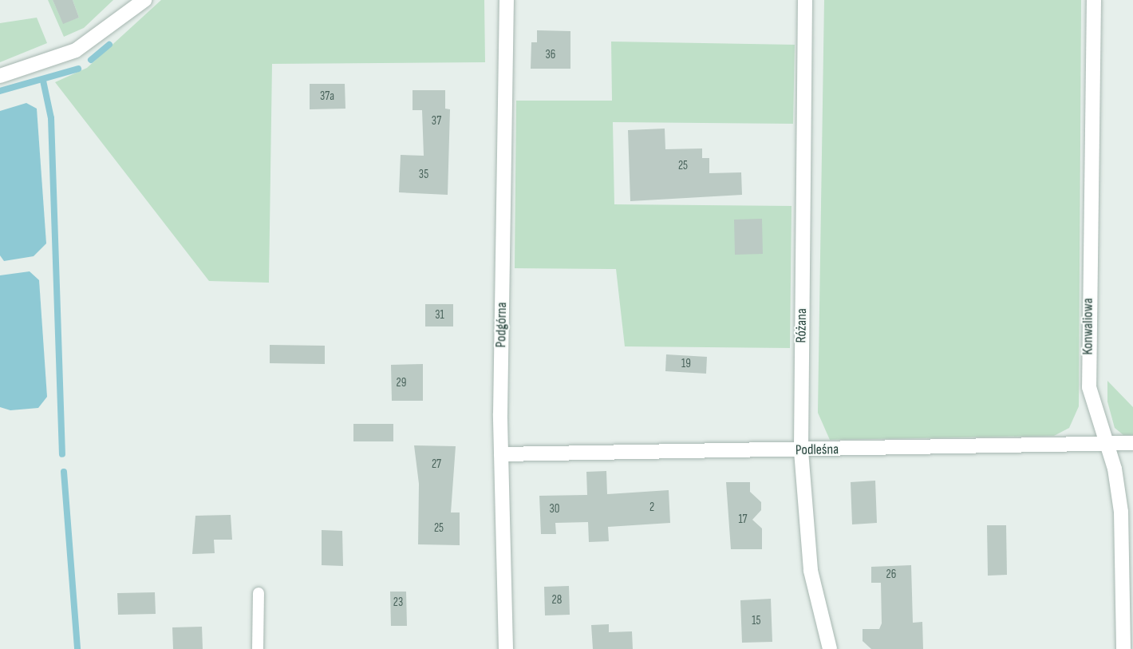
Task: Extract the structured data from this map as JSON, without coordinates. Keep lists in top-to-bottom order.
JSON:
{
  "streets": {
    "street": [
      "Podgórna",
      "Różana",
      "Konwaliowa",
      "Podleśna"
    ]
  },
  "crossings": [
    ["Podgórna", "Podleśna"],
    ["Różana", "Podleśna"],
    ["Konwaliowa", "Podleśna"]
  ],
  "house_numbers": [
    "36",
    "37a",
    "37",
    "25",
    "35",
    "31",
    "19",
    "29",
    "27",
    "2",
    "30",
    "17",
    "25",
    "26",
    "28",
    "23",
    "15"
  ]
}
